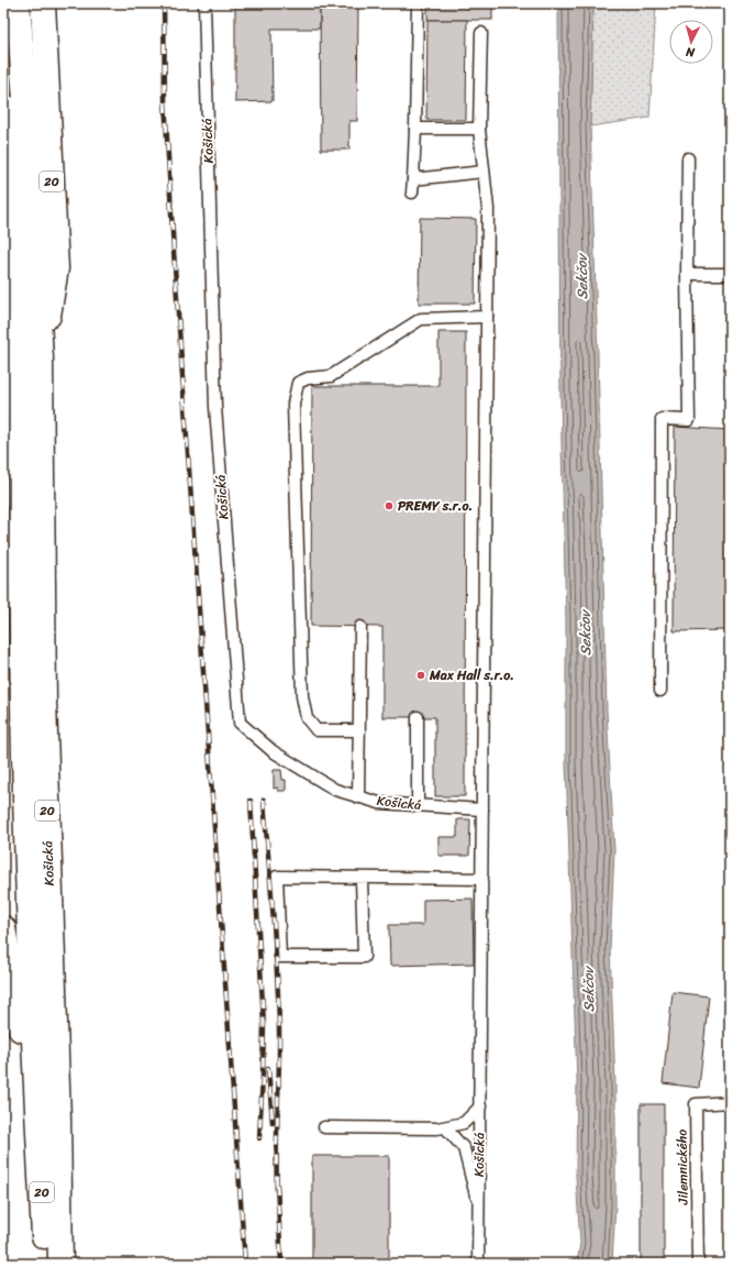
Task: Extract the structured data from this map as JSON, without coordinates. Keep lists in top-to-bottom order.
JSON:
{
  "streets": {
    "main road": ["Košická", "20"],
    "lane": ["Jilemnického"]
  },
  "crossings": [
    ["Košická", "20"]
  ],
  "water": ["Sekčov"],
  "places": ["PREMY s.r.o.", "Max Hall s.r.o."],
  "north": "bottom"
}
